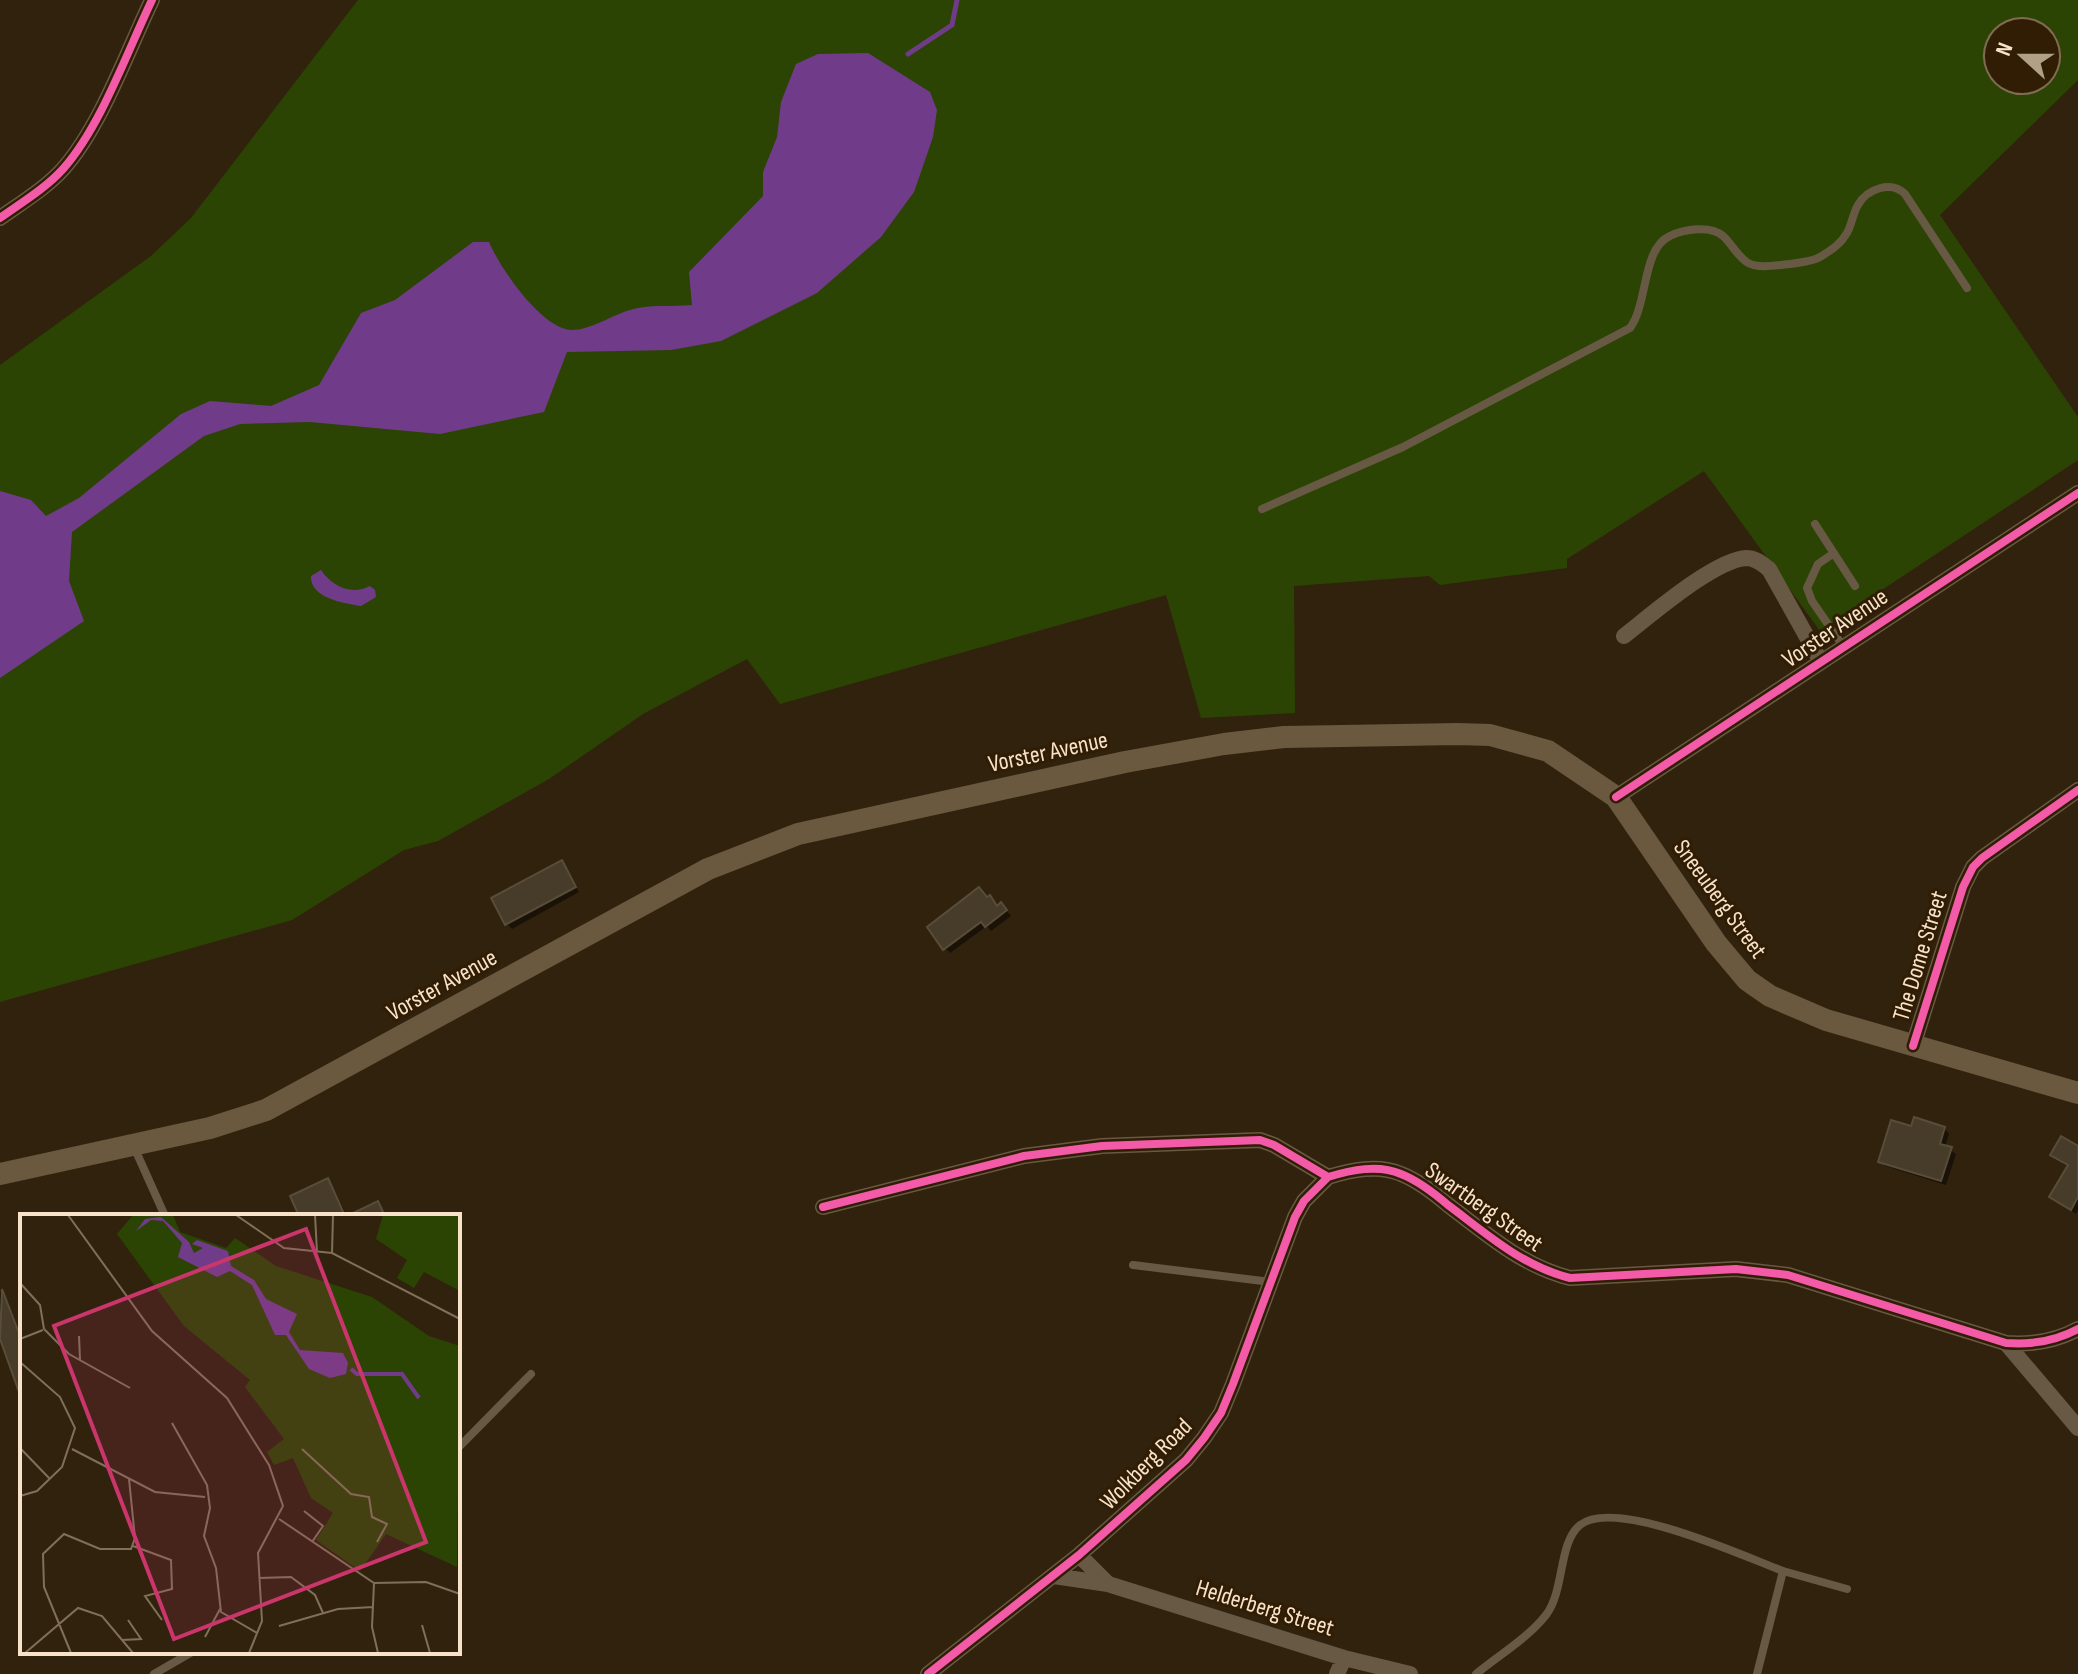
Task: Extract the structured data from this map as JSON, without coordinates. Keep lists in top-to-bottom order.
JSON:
{
  "streets": {
    "main road": ["Vorster Avenue", "Sneeuberg Street"],
    "street": [
      "The Dome Street",
      "Swartberg Street",
      "Wolkberg Road",
      "Helderberg Street"
    ]
  },
  "crossings": [
    ["Vorster Avenue", "Sneeuberg Street"],
    ["Sneeuberg Street", "The Dome Street"],
    ["Swartberg Street", "Wolkberg Road"],
    ["Wolkberg Road", "Helderberg Street"]
  ],
  "north": "left"
}
